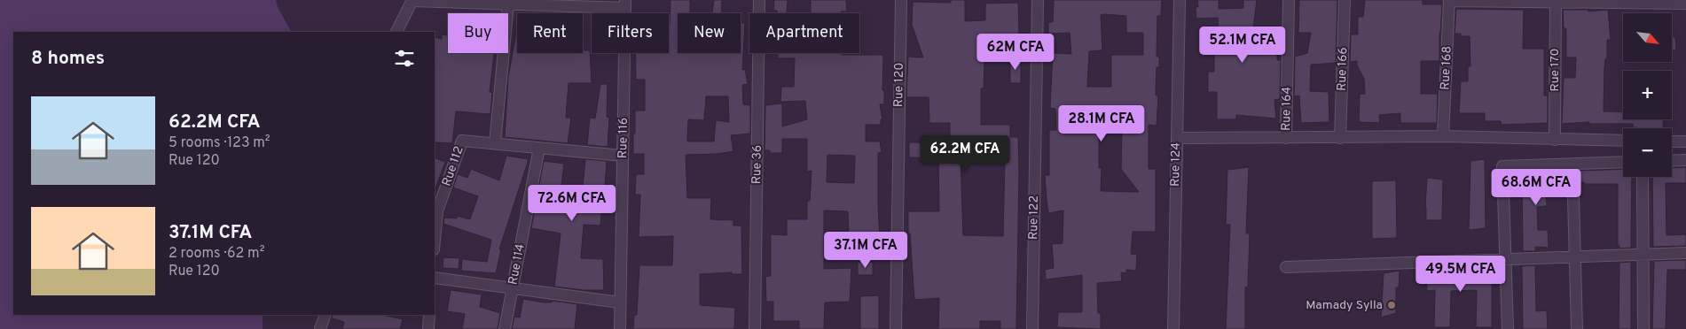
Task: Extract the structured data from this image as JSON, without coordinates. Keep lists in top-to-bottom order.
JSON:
{
  "streets": {
    "street": [
      "Rue 168",
      "Rue 166",
      "Rue 170",
      "Rue 120",
      "Rue 164",
      "Rue 116",
      "Rue 36",
      "Rue 124",
      "Rue 112",
      "Rue 122",
      "Rue 114"
    ]
  },
  "crossings": [
    ["Rue 116", "Rue 112"],
    ["Rue 112", "Rue 114"]
  ],
  "places": ["Mamady Sylla"],
  "north": "bottom right",
  "page": {
    "map_buttons": ["+", "−"],
    "chip": [
      "Buy",
      "Rent",
      "Filters",
      "New",
      "Apartment"
    ],
    "price": [
      "52.1M CFA",
      "62M CFA",
      "28.1M CFA",
      "62.2M CFA",
      "68.6M CFA",
      "72.6M CFA",
      "37.1M CFA",
      "49.5M CFA"
    ],
    "heading": "8 homes",
    "list": [
      {
        "name": "62.2M CFA",
        "note": "5 rooms · 123 m² · Rue 120"
      },
      {
        "name": "37.1M CFA",
        "note": "2 rooms · 62 m² · Rue 120"
      }
    ]
  }
}
